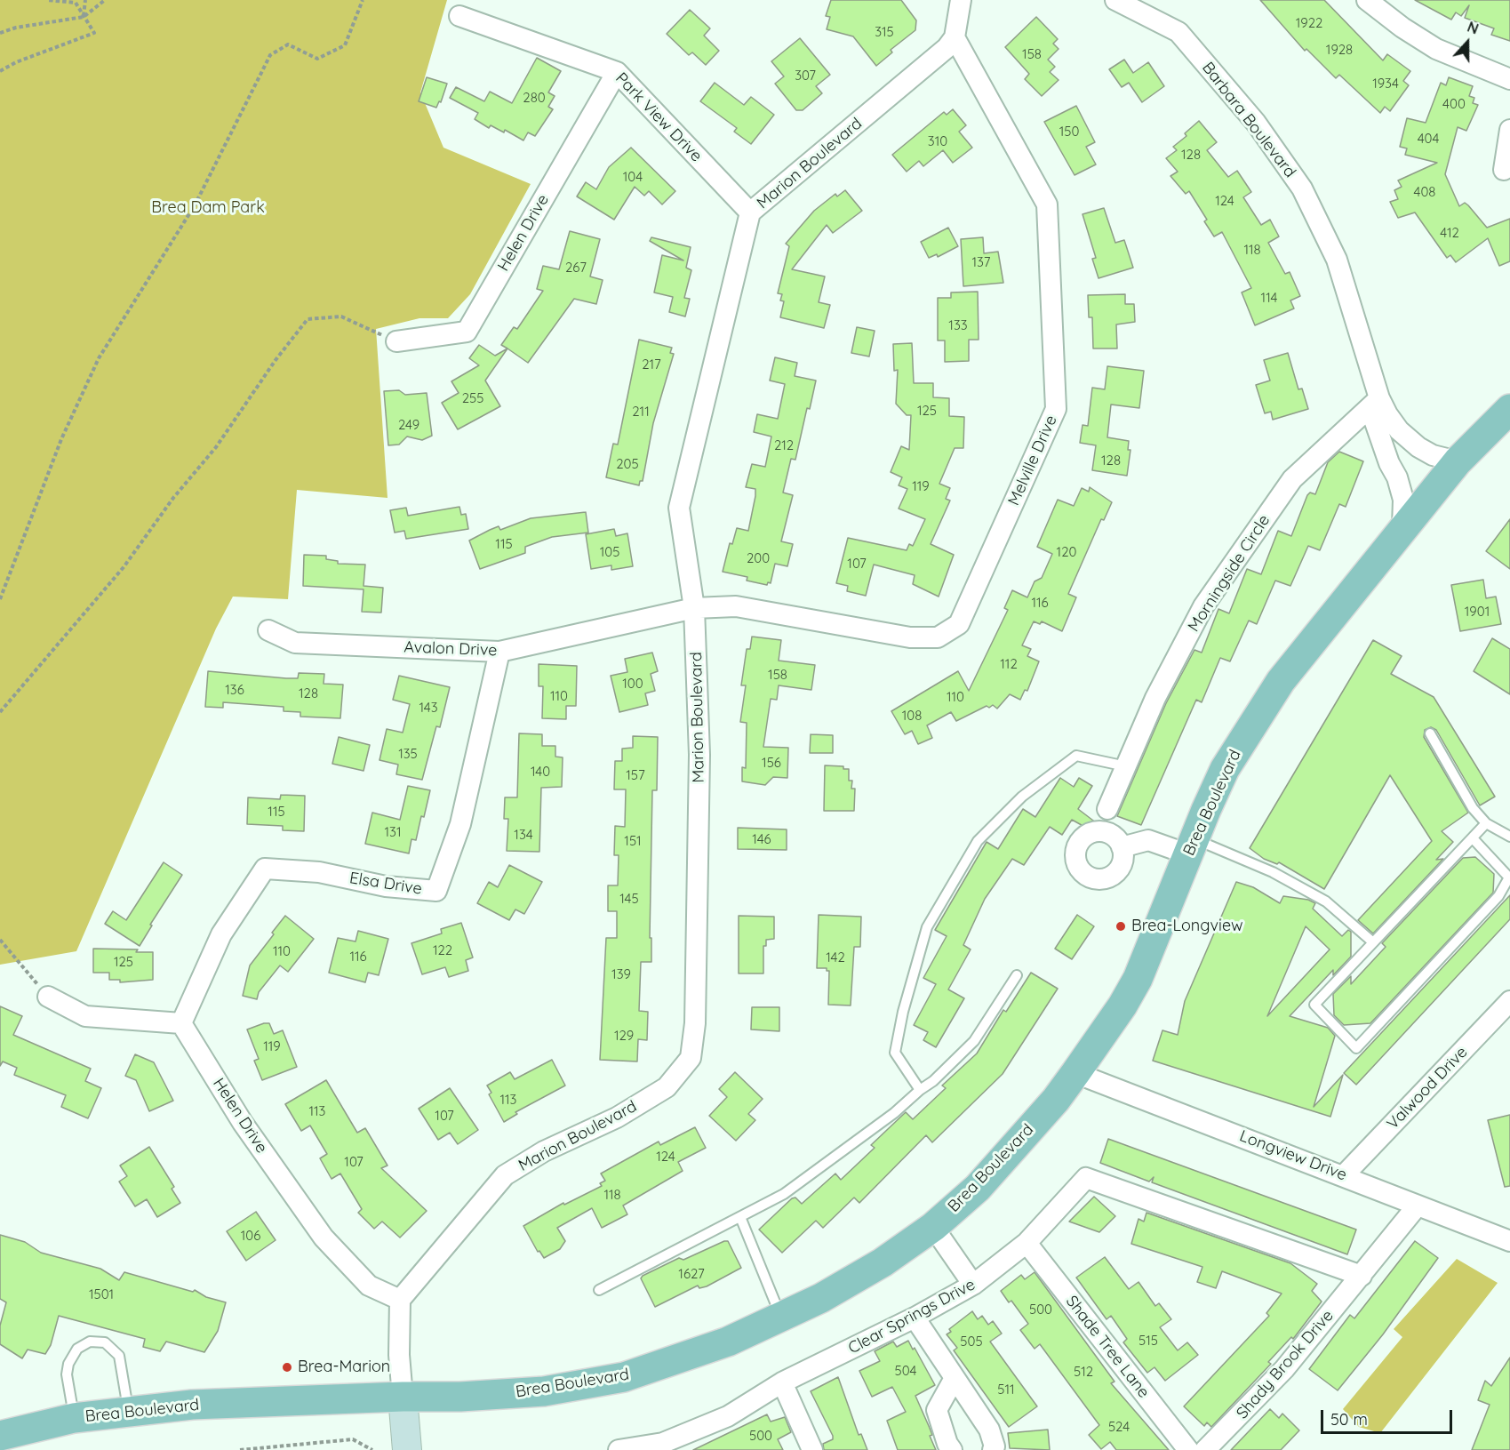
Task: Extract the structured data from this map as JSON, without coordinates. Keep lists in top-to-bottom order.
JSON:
{
  "streets": {
    "main road": ["Brea Boulevard"],
    "street": [
      "Park View Drive",
      "Barbara Boulevard",
      "Marion Boulevard",
      "Helen Drive",
      "Melville Drive",
      "Morningside Circle",
      "Avalon Drive",
      "Elsa Drive",
      "Valwood Drive",
      "Longview Drive",
      "Clear Springs Drive",
      "Shade Tree Lane",
      "Shady Brook Drive"
    ]
  },
  "crossings": [
    ["Park View Drive", "Marion Boulevard"],
    ["Park View Drive", "Helen Drive"],
    ["Barbara Boulevard", "Morningside Circle"],
    ["Barbara Boulevard", "Brea Boulevard"],
    ["Marion Boulevard", "Helen Drive"],
    ["Marion Boulevard", "Melville Drive"],
    ["Marion Boulevard", "Avalon Drive"],
    ["Helen Drive", "Elsa Drive"],
    ["Melville Drive", "Avalon Drive"],
    ["Avalon Drive", "Elsa Drive"],
    ["Brea Boulevard", "Longview Drive"],
    ["Valwood Drive", "Longview Drive"],
    ["Longview Drive", "Shady Brook Drive"],
    ["Clear Springs Drive", "Shade Tree Lane"],
    ["Clear Springs Drive", "Shady Brook Drive"]
  ],
  "parks": ["Brea Dam Park"],
  "places": ["Brea-Longview", "Brea-Marion"],
  "house_numbers": [
    "1922",
    "315",
    "1928",
    "158",
    "307",
    "1934",
    "280",
    "400",
    "150",
    "404",
    "310",
    "128",
    "104",
    "408",
    "124",
    "412",
    "118",
    "137",
    "267",
    "114",
    "133",
    "217",
    "255",
    "125",
    "211",
    "249",
    "212",
    "128",
    "205",
    "119",
    "115",
    "105",
    "120",
    "200",
    "107",
    "116",
    "1901",
    "112",
    "158",
    "100",
    "136",
    "128",
    "110",
    "110",
    "143",
    "108",
    "135",
    "156",
    "140",
    "157",
    "115",
    "131",
    "134",
    "146",
    "151",
    "145",
    "122",
    "110",
    "116",
    "142",
    "125",
    "139",
    "129",
    "119",
    "113",
    "113",
    "107",
    "124",
    "107",
    "118",
    "106",
    "1627",
    "1501",
    "500",
    "515",
    "505",
    "504",
    "512",
    "511",
    "524",
    "500"
  ],
  "scale_bar": "50 m",
  "north": "top"
}
